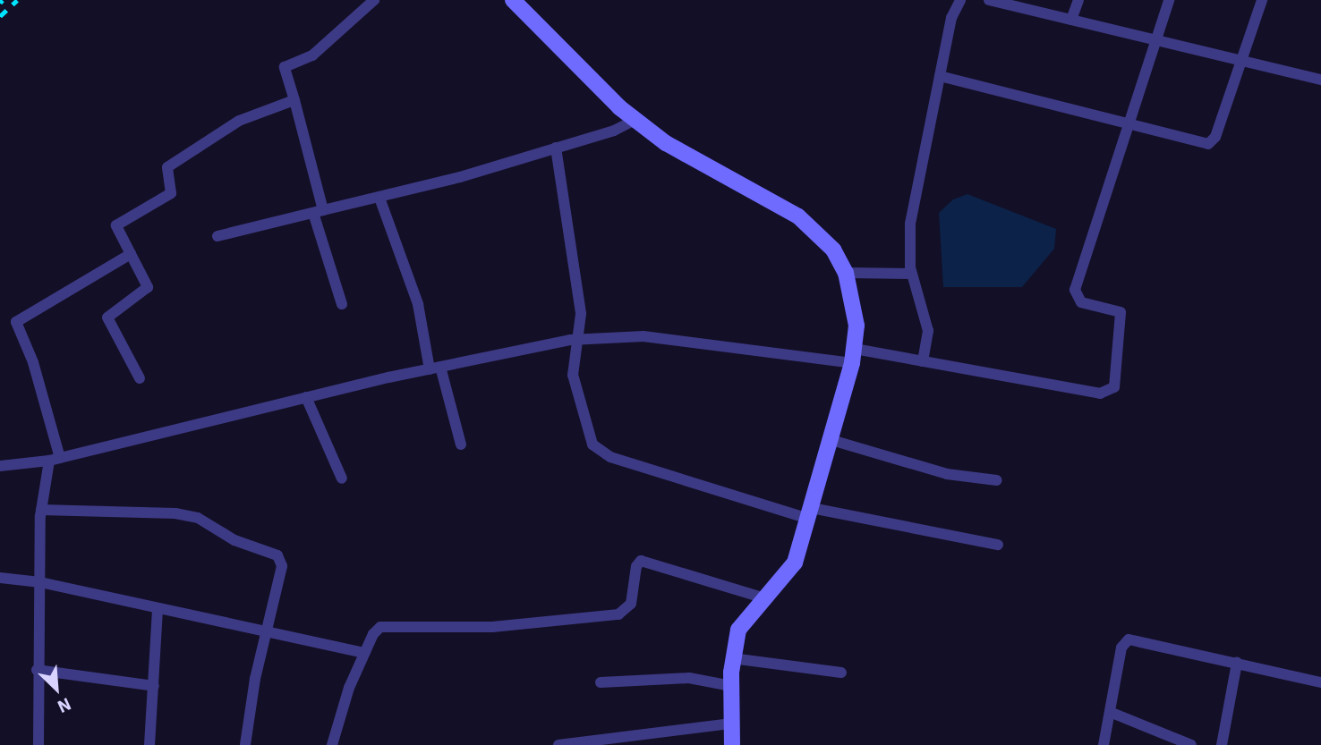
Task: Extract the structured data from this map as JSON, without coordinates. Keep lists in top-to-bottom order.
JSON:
{
  "north": "bottom right"
}
